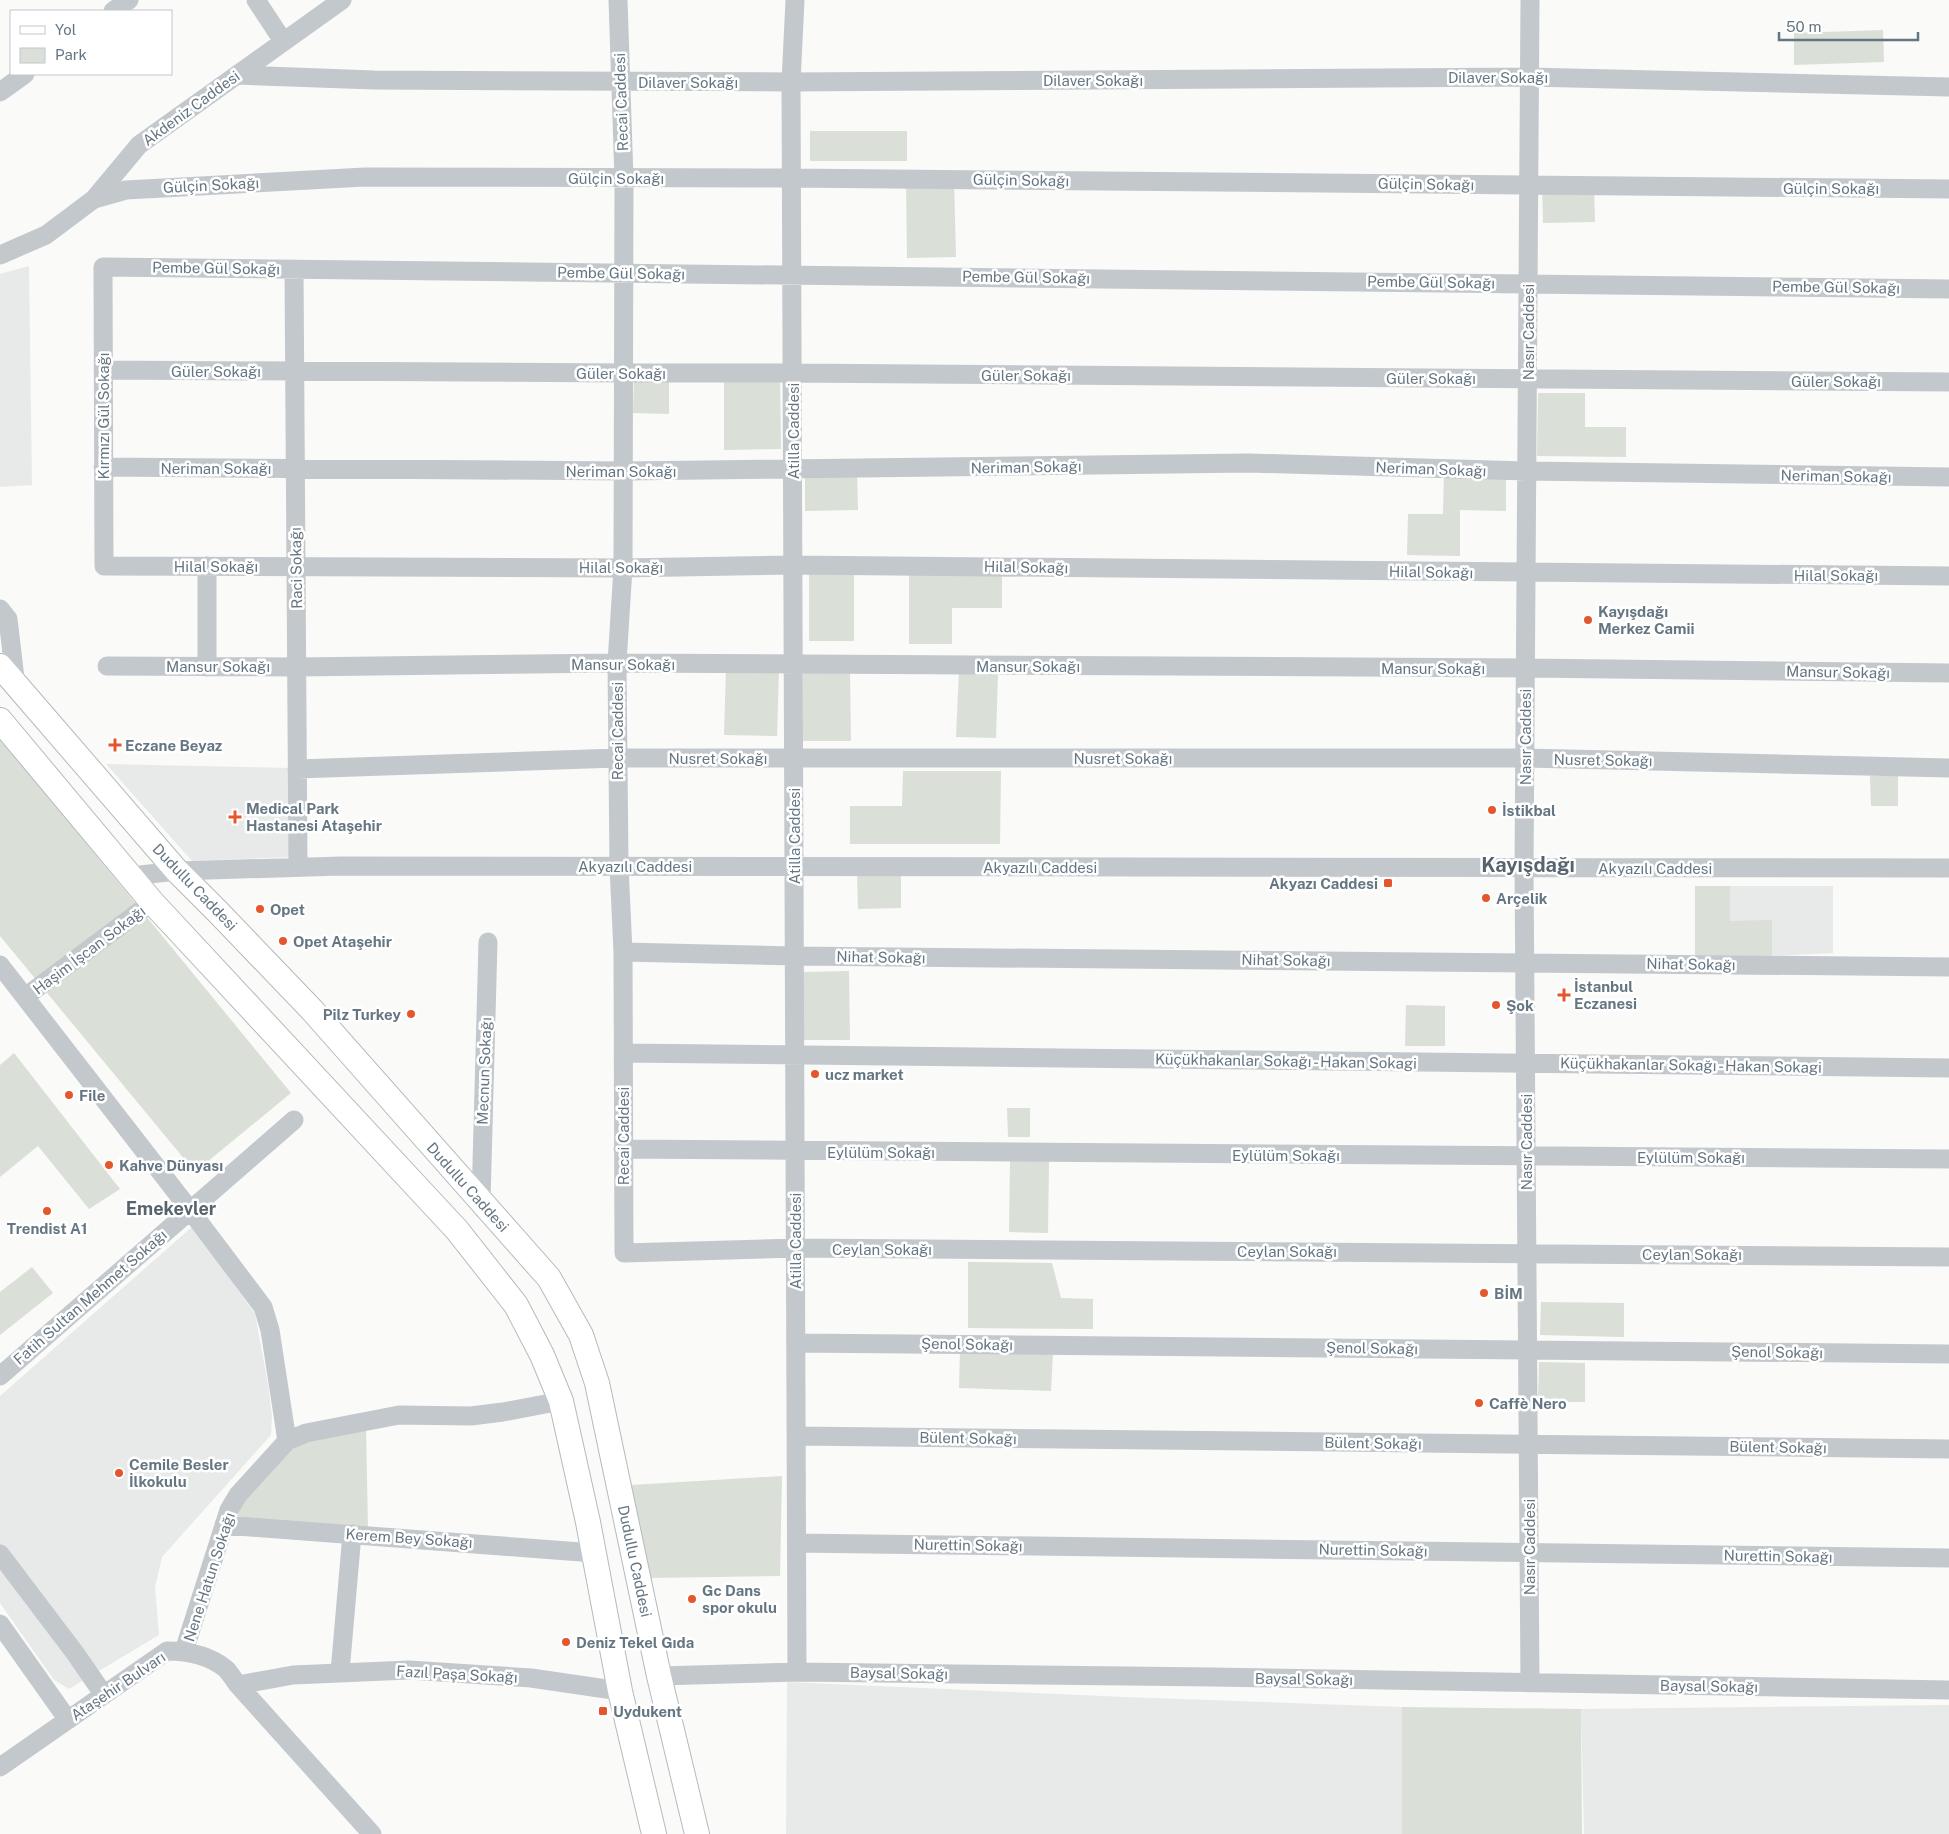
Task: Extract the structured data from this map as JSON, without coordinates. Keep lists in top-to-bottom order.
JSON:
{
  "streets": {
    "main road": ["Dudullu Caddesi"],
    "street": [
      "Dilaver Sokağı",
      "Recai Caddesi",
      "Akdeniz Caddesi",
      "Gülçin Sokağı",
      "Pembe Gül Sokağı",
      "Nasır Caddesi",
      "Güler Sokağı",
      "Kırmızı Gül Sokağı",
      "Atilla Caddesi",
      "Neriman Sokağı",
      "Hilal Sokağı",
      "Raci Sokağı",
      "Mansur Sokağı",
      "Nusret Sokağı",
      "Akyazılı Caddesi",
      "Haşim İşcan Sokağı",
      "Nihat Sokağı",
      "Küçükhakanlar Sokağı - Hakan Sokagi",
      "Mecnun Sokağı",
      "Eylülüm Sokağı",
      "Ceylan Sokağı",
      "Fatih Sultan Mehmet Sokağı",
      "Şenol Sokağı",
      "Bülent Sokağı",
      "Kerem Bey Sokağı",
      "Nurettin Sokağı",
      "Nene Hatun Sokağı",
      "Baysal Sokağı",
      "Fazıl Paşa Sokağı",
      "Ataşehir Bulvarı"
    ]
  },
  "crossings": [
    ["Dilaver Sokağı", "Recai Caddesi"],
    ["Dilaver Sokağı", "Akdeniz Caddesi"],
    ["Dilaver Sokağı", "Nasır Caddesi"],
    ["Dilaver Sokağı", "Atilla Caddesi"],
    ["Recai Caddesi", "Gülçin Sokağı"],
    ["Recai Caddesi", "Pembe Gül Sokağı"],
    ["Recai Caddesi", "Güler Sokağı"],
    ["Recai Caddesi", "Neriman Sokağı"],
    ["Recai Caddesi", "Hilal Sokağı"],
    ["Recai Caddesi", "Mansur Sokağı"],
    ["Recai Caddesi", "Nusret Sokağı"],
    ["Recai Caddesi", "Akyazılı Caddesi"],
    ["Recai Caddesi", "Nihat Sokağı"],
    ["Recai Caddesi", "Küçükhakanlar Sokağı - Hakan Sokagi"],
    ["Recai Caddesi", "Eylülüm Sokağı"],
    ["Recai Caddesi", "Ceylan Sokağı"],
    ["Akdeniz Caddesi", "Gülçin Sokağı"],
    ["Gülçin Sokağı", "Nasır Caddesi"],
    ["Gülçin Sokağı", "Atilla Caddesi"],
    ["Pembe Gül Sokağı", "Nasır Caddesi"],
    ["Pembe Gül Sokağı", "Kırmızı Gül Sokağı"],
    ["Pembe Gül Sokağı", "Atilla Caddesi"],
    ["Pembe Gül Sokağı", "Raci Sokağı"],
    ["Nasır Caddesi", "Güler Sokağı"],
    ["Nasır Caddesi", "Neriman Sokağı"],
    ["Nasır Caddesi", "Hilal Sokağı"],
    ["Nasır Caddesi", "Mansur Sokağı"],
    ["Nasır Caddesi", "Nusret Sokağı"],
    ["Nasır Caddesi", "Akyazılı Caddesi"],
    ["Nasır Caddesi", "Nihat Sokağı"],
    ["Nasır Caddesi", "Küçükhakanlar Sokağı - Hakan Sokagi"],
    ["Nasır Caddesi", "Eylülüm Sokağı"],
    ["Nasır Caddesi", "Ceylan Sokağı"],
    ["Nasır Caddesi", "Şenol Sokağı"],
    ["Nasır Caddesi", "Bülent Sokağı"],
    ["Nasır Caddesi", "Nurettin Sokağı"],
    ["Nasır Caddesi", "Baysal Sokağı"],
    ["Güler Sokağı", "Kırmızı Gül Sokağı"],
    ["Güler Sokağı", "Atilla Caddesi"],
    ["Güler Sokağı", "Raci Sokağı"],
    ["Kırmızı Gül Sokağı", "Neriman Sokağı"],
    ["Kırmızı Gül Sokağı", "Hilal Sokağı"],
    ["Atilla Caddesi", "Neriman Sokağı"],
    ["Atilla Caddesi", "Hilal Sokağı"],
    ["Atilla Caddesi", "Mansur Sokağı"],
    ["Atilla Caddesi", "Nusret Sokağı"],
    ["Atilla Caddesi", "Akyazılı Caddesi"],
    ["Atilla Caddesi", "Nihat Sokağı"],
    ["Atilla Caddesi", "Küçükhakanlar Sokağı - Hakan Sokagi"],
    ["Atilla Caddesi", "Eylülüm Sokağı"],
    ["Atilla Caddesi", "Ceylan Sokağı"],
    ["Atilla Caddesi", "Şenol Sokağı"],
    ["Atilla Caddesi", "Bülent Sokağı"],
    ["Atilla Caddesi", "Nurettin Sokağı"],
    ["Atilla Caddesi", "Baysal Sokağı"],
    ["Neriman Sokağı", "Raci Sokağı"],
    ["Hilal Sokağı", "Raci Sokağı"],
    ["Raci Sokağı", "Mansur Sokağı"],
    ["Raci Sokağı", "Nusret Sokağı"],
    ["Raci Sokağı", "Akyazılı Caddesi"],
    ["Akyazılı Caddesi", "Dudullu Caddesi"],
    ["Dudullu Caddesi", "Mecnun Sokağı"],
    ["Dudullu Caddesi", "Baysal Sokağı"],
    ["Kerem Bey Sokağı", "Nene Hatun Sokağı"],
    ["Nene Hatun Sokağı", "Ataşehir Bulvarı"],
    ["Fazıl Paşa Sokağı", "Ataşehir Bulvarı"]
  ],
  "districts": ["Kayışdağı", "Emekevler"],
  "places": {
    "other": [
      "Kayışdağı Merkez Camii",
      "İstikbal",
      "Arçelik",
      "Opet",
      "Opet Ataşehir",
      "Şok",
      "Pilz Turkey",
      "ucz market",
      "File",
      "Kahve Dünyası",
      "Trendist A1",
      "BİM",
      "Caffè Nero",
      "Cemile Besler İlkokulu",
      "Gc Dans spor okulu",
      "Deniz Tekel Gıda"
    ],
    "health": ["Eczane Beyaz", "Medical Park Hastanesi Ataşehir", "İstanbul Eczanesi"],
    "transit": ["Akyazı Caddesi", "Uydukent"]
  },
  "legend": ["Yol", "Park"],
  "scale_bar": "50 m"
}
